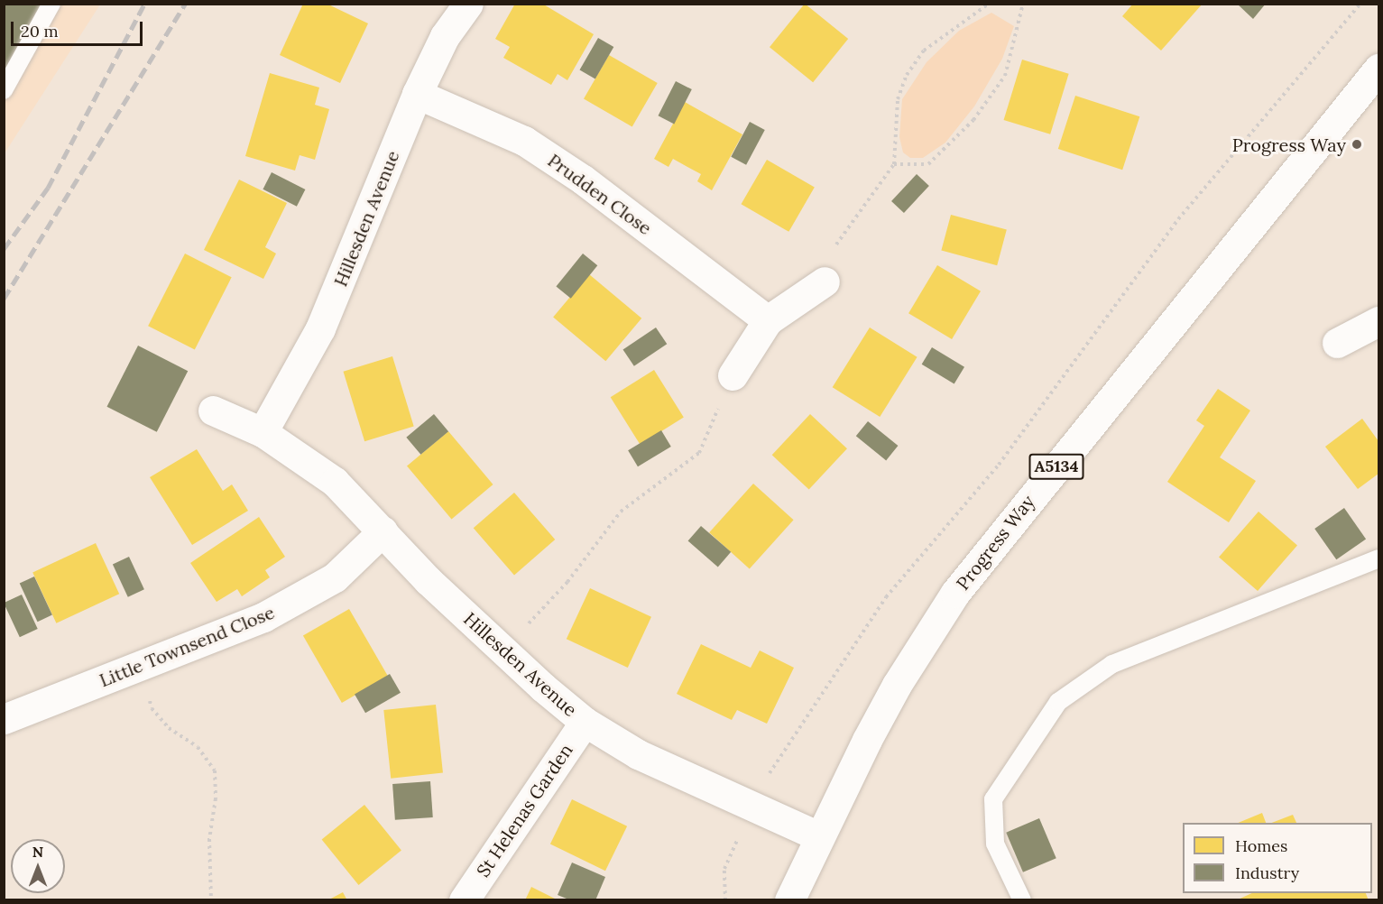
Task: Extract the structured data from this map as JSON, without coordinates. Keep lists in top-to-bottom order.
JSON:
{
  "streets": {
    "street": [
      "Prudden Close",
      "Hillesden Avenue",
      "A5134",
      "Progress Way",
      "Little Townsend Close",
      "St Helenas Garden"
    ]
  },
  "crossings": [
    ["Prudden Close", "Hillesden Avenue"],
    ["Hillesden Avenue", "Progress Way"],
    ["Hillesden Avenue", "Little Townsend Close"],
    ["Hillesden Avenue", "St Helenas Garden"]
  ],
  "places": ["Progress Way"],
  "legend": ["Homes", "Industry"],
  "scale_bar": "20 m",
  "north": "top"
}
